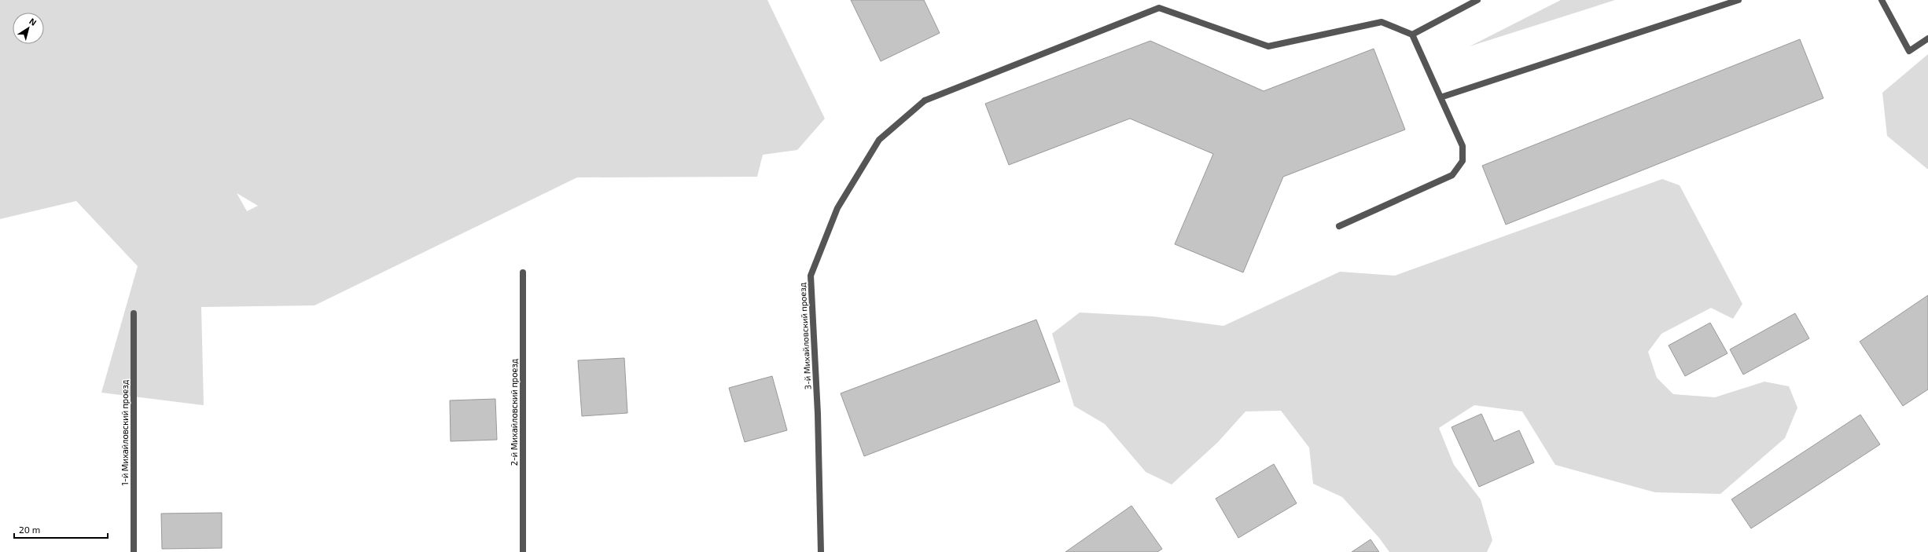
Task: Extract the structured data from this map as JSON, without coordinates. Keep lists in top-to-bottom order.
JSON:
{
  "streets": {
    "street": ["3-й Михайловский проезд", "2-й Михайловский проезд", "1-й Михайловский проезд"]
  },
  "scale_bar": "20 m",
  "north": "top right"
}
